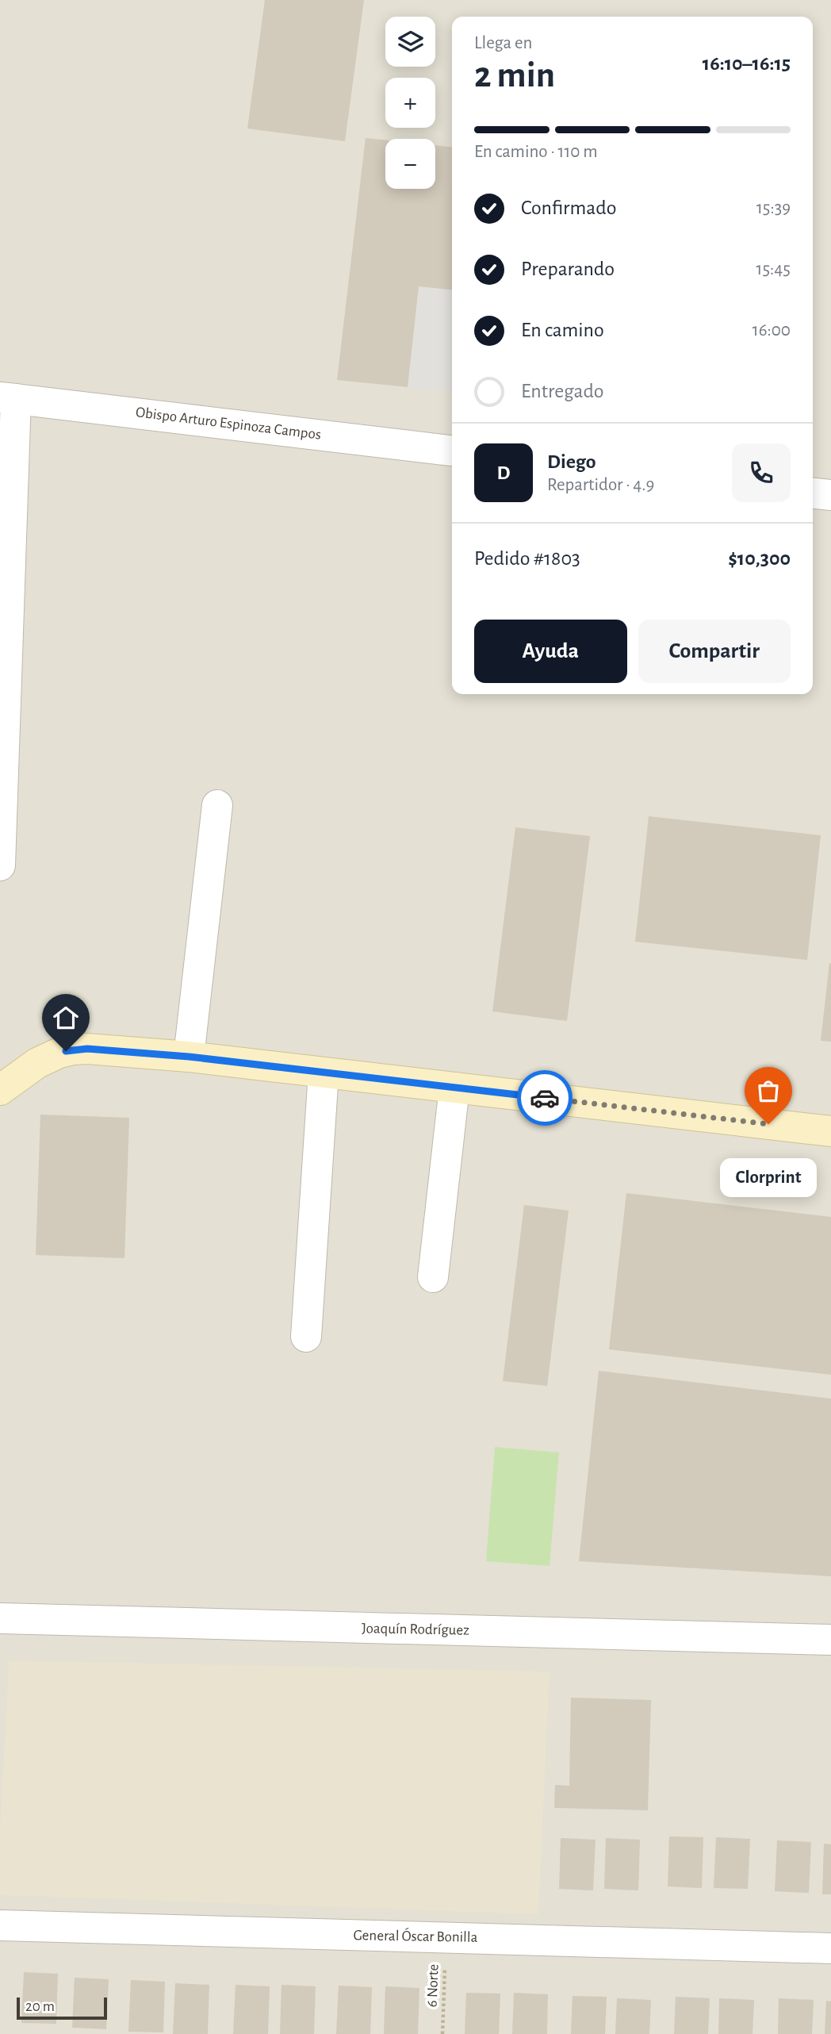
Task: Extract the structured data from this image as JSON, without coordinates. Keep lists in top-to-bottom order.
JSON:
{
  "streets": {
    "street": ["Obispo Arturo Espinoza Campos", "Joaquín Rodríguez", "General Óscar Bonilla"],
    "path": ["6 Norte"]
  },
  "crossings": [
    ["General Óscar Bonilla", "6 Norte"]
  ],
  "places": ["Clorprint"],
  "scale_bar": "20 m",
  "page": {
    "map_buttons": ["+", "−"],
    "heading": ["2 min", "Llega en", "16:10–16:15"],
    "panel": [
      "Diego",
      "Repartidor · 4.9",
      "Pedido #1803",
      "$10,300"
    ],
    "bar": "En camino · 110 m",
    "list": [
      ["Confirmado", "15:39"],
      ["Preparando", "15:45"],
      ["En camino", "16:00"],
      "Entregado"
    ],
    "round": "D",
    "buttons": ["Ayuda", "Compartir"],
    "bubble": "Clorprint",
    "scale": "20 m"
  }
}
